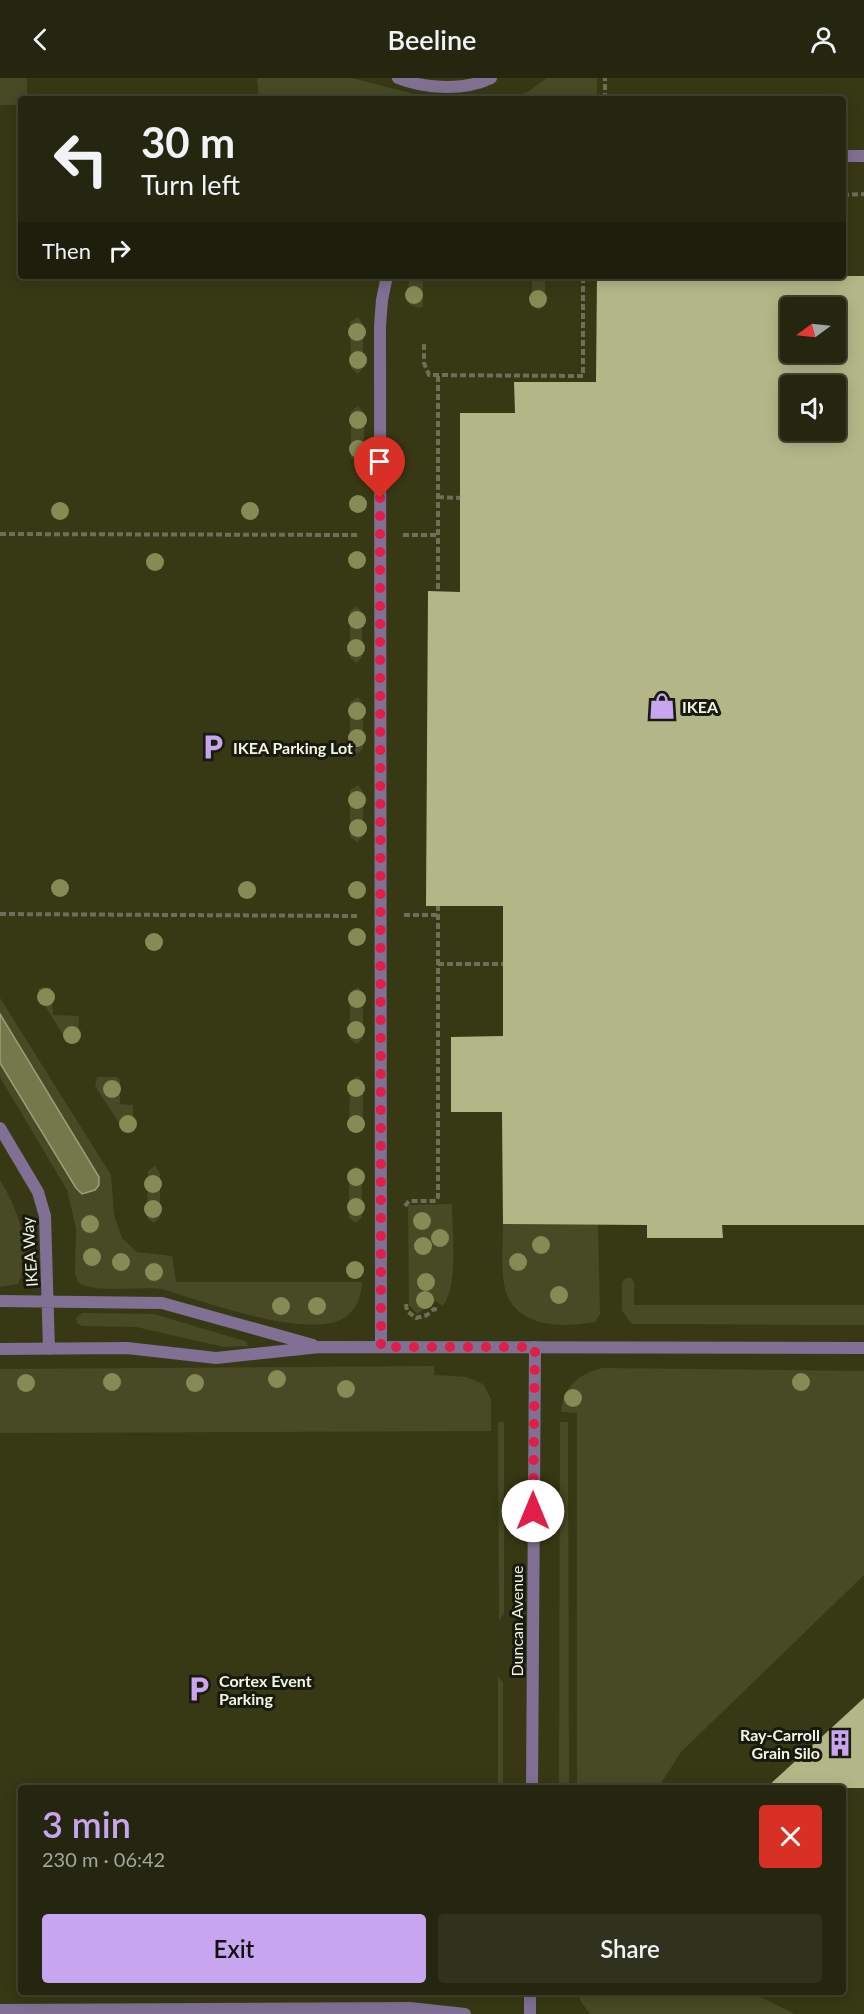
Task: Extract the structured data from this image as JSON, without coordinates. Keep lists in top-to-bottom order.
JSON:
{
  "streets": {
    "street": ["IKEA Way", "Duncan Avenue"]
  },
  "places": {
    "shop": ["IKEA"],
    "parking": ["IKEA Parking Lot", "Cortex Event Parking"],
    "building": ["Ray-Carroll Grain Silo"]
  },
  "north": "left",
  "page": {
    "header": "Beeline",
    "turn": ["30 m", "Turn left"],
    "then": "Then",
    "heading": ["3 min", "230 m · 06:42"],
    "buttons": ["Exit", "Share"]
  }
}
